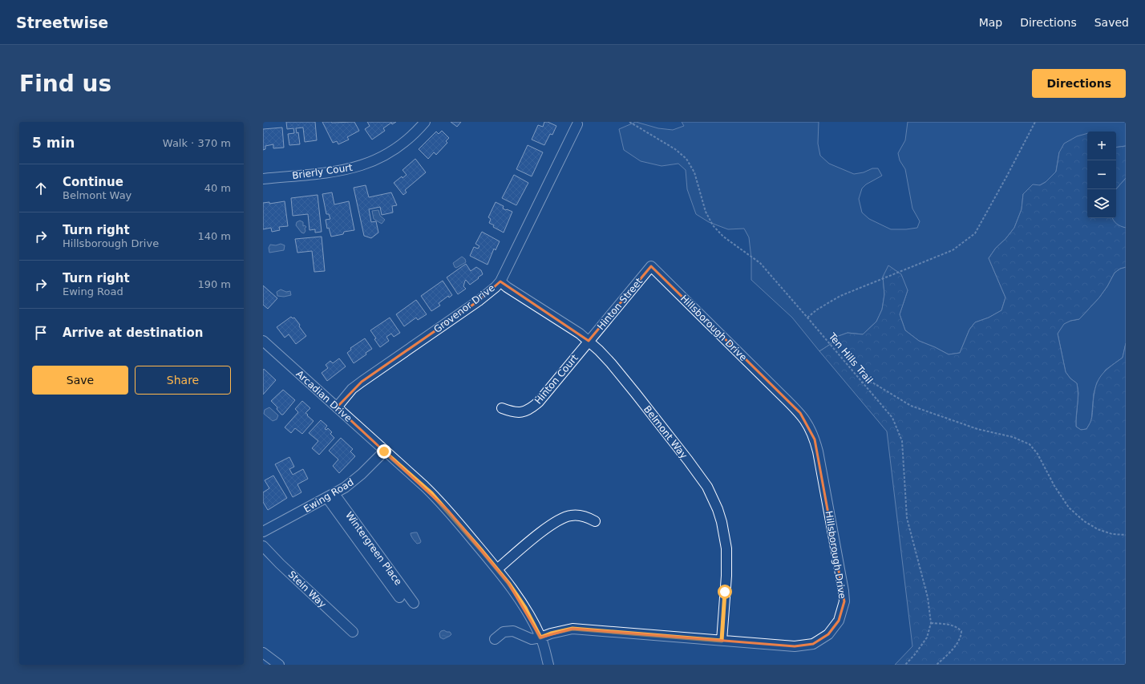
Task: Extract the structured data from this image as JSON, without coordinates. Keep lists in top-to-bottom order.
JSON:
{
  "streets": {
    "street": [
      "Brierly Court",
      "Hinton Street",
      "Grovenor Drive",
      "Hillsborough Drive",
      "Hinton Court",
      "Arcadian Drive",
      "Belmont Way",
      "Ewing Road",
      "Wintergreen Place",
      "Stein Way"
    ],
    "path": ["Ten Hills Trail"]
  },
  "crossings": [
    ["Hinton Street", "Hillsborough Drive"],
    ["Hinton Street", "Hinton Court"],
    ["Hinton Street", "Belmont Way"],
    ["Grovenor Drive", "Arcadian Drive"],
    ["Grovenor Drive", "Belmont Way"],
    ["Hillsborough Drive", "Belmont Way"],
    ["Hinton Court", "Belmont Way"],
    ["Arcadian Drive", "Ewing Road"],
    ["Ewing Road", "Wintergreen Place"]
  ],
  "page": {
    "header": "Streetwise",
    "nav": ["Map", "Directions", "Saved"],
    "buttons": [
      "Directions",
      ["Save", "Share"]
    ],
    "title": "Find us",
    "heading": ["5 min", "Walk · 370 m"],
    "map_buttons": ["+", "−"],
    "list": [
      ["Continue", "Belmont Way", "40 m"],
      ["Turn right", "Hillsborough Drive", "140 m"],
      ["Turn right", "Ewing Road", "190 m"],
      "Arrive at destination"
    ]
  }
}
